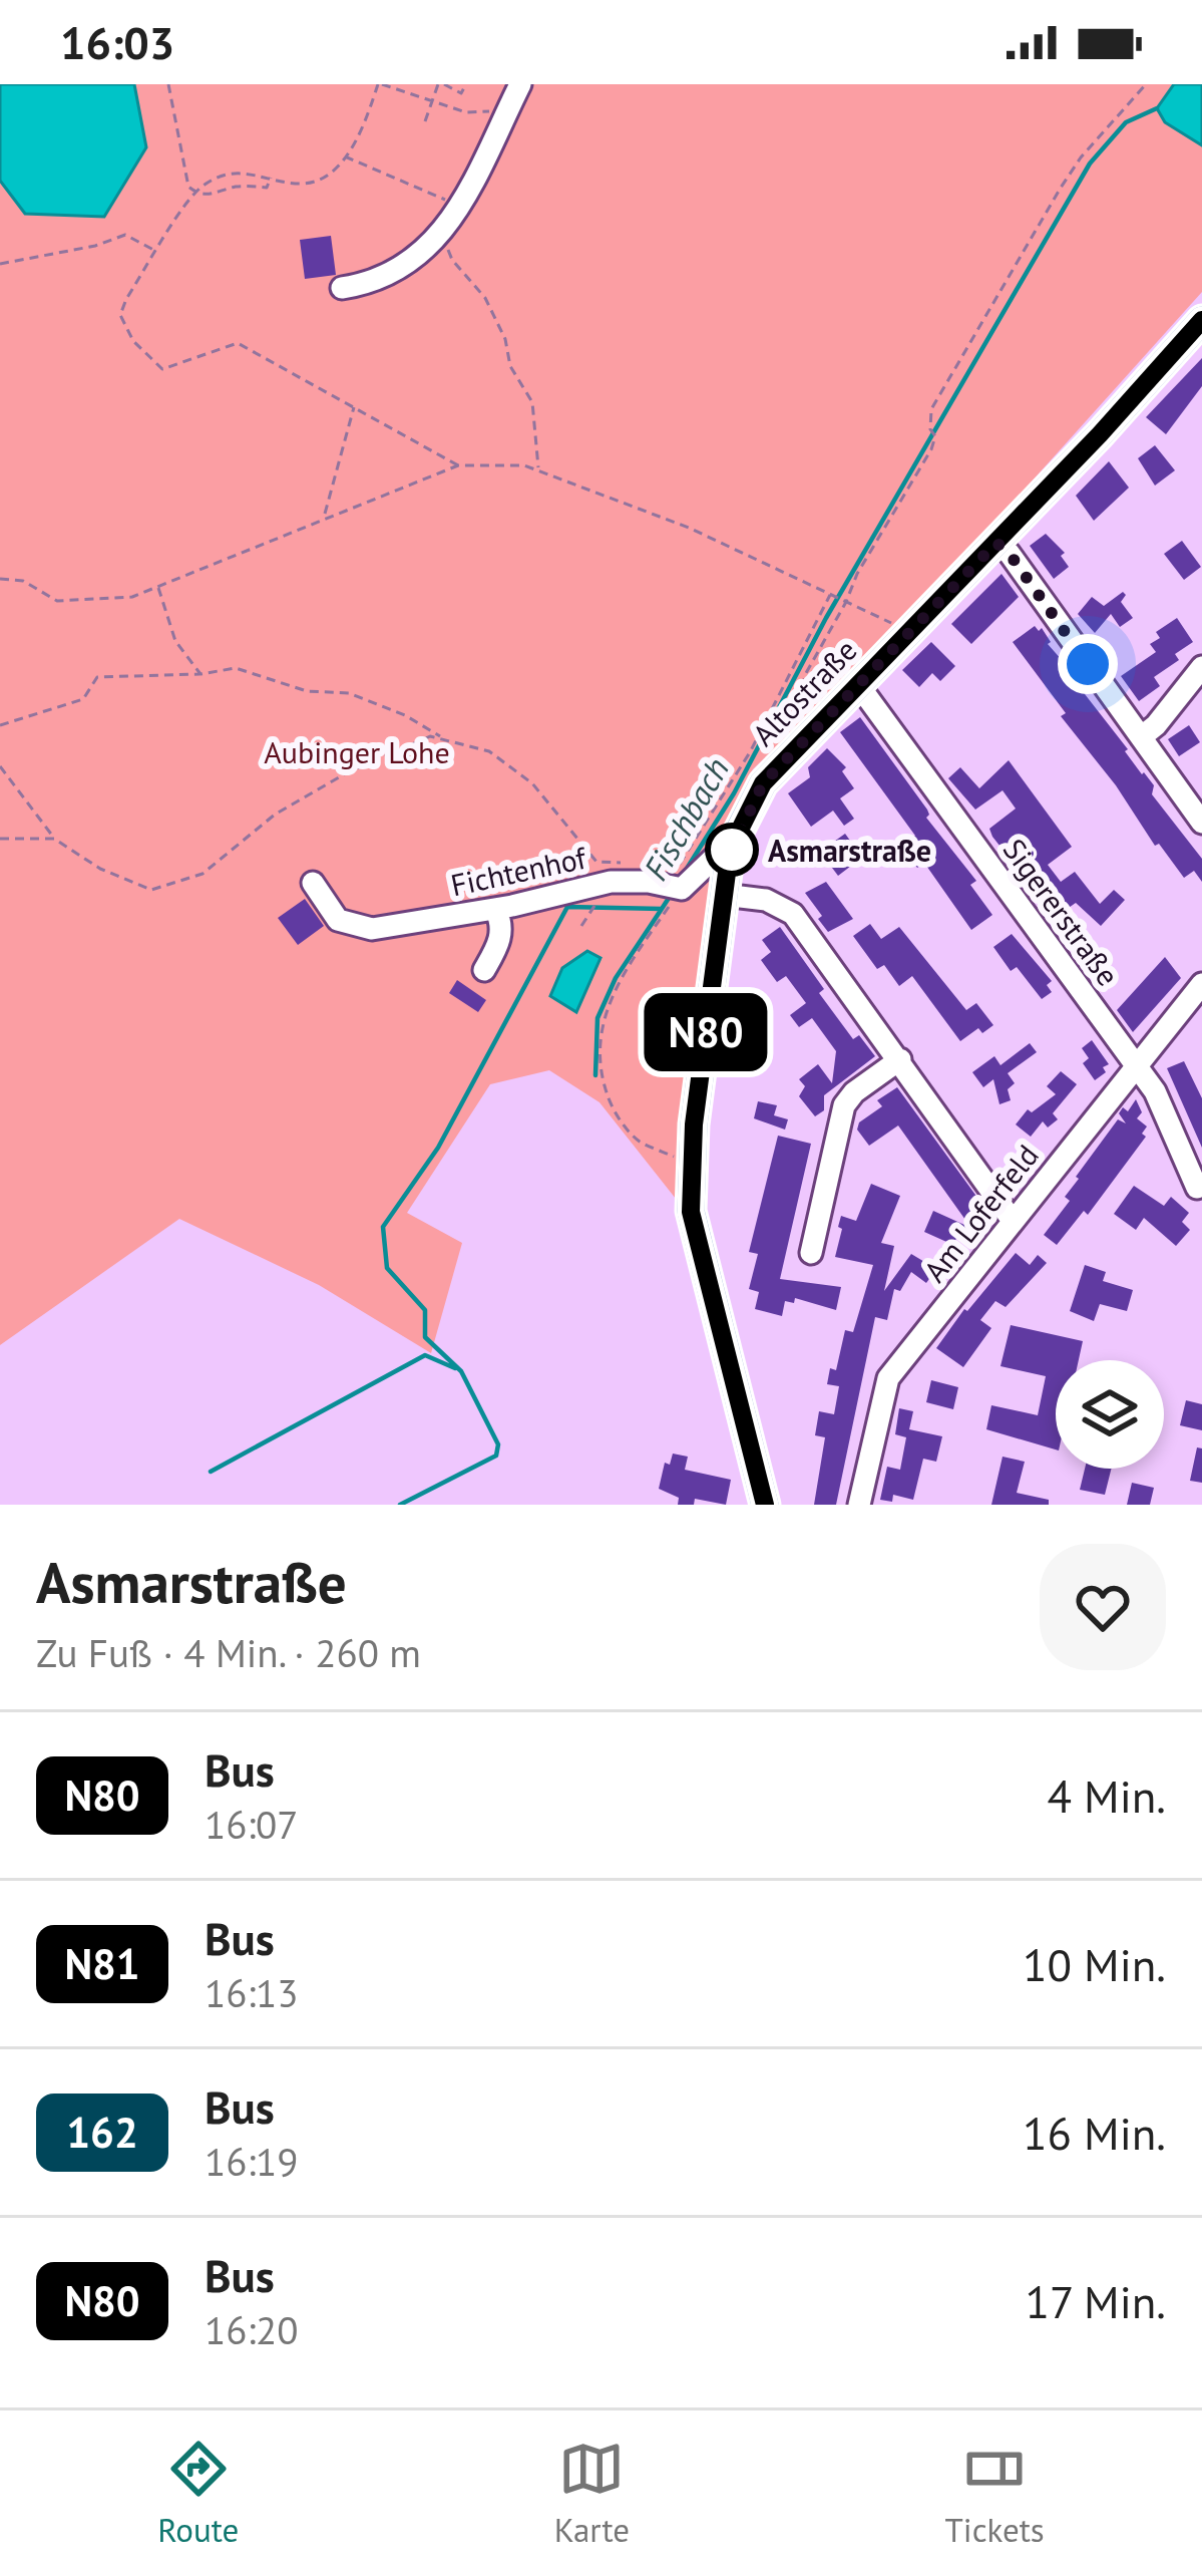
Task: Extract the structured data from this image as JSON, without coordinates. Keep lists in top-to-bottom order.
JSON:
{
  "streets": {
    "main road": ["Altostraße"],
    "street": ["Fichtenhof", "Sigererstraße", "Am Loferfeld"]
  },
  "crossings": [
    ["Altostraße", "Sigererstraße"],
    ["Sigererstraße", "Am Loferfeld"]
  ],
  "water": ["Fischbach"],
  "parks": ["Aubinger Lohe"],
  "places": ["Asmarstraße"],
  "lines": ["bus line N80"],
  "page": {
    "status": "16:03",
    "on_map": "N80",
    "heading": ["Asmarstraße", "Zu Fuß · 4 Min. · 260 m"],
    "list": [
      {
        "mark": "N80",
        "name": "Bus",
        "note": "16:07",
        "value": "4 Min."
      },
      {
        "mark": "N81",
        "name": "Bus",
        "note": "16:13",
        "value": "10 Min."
      },
      {
        "mark": "162",
        "name": "Bus",
        "note": "16:19",
        "value": "16 Min."
      },
      {
        "mark": "N80",
        "name": "Bus",
        "note": "16:20",
        "value": "17 Min."
      }
    ],
    "tabs": ["Route", "Karte", "Tickets"]
  }
}
